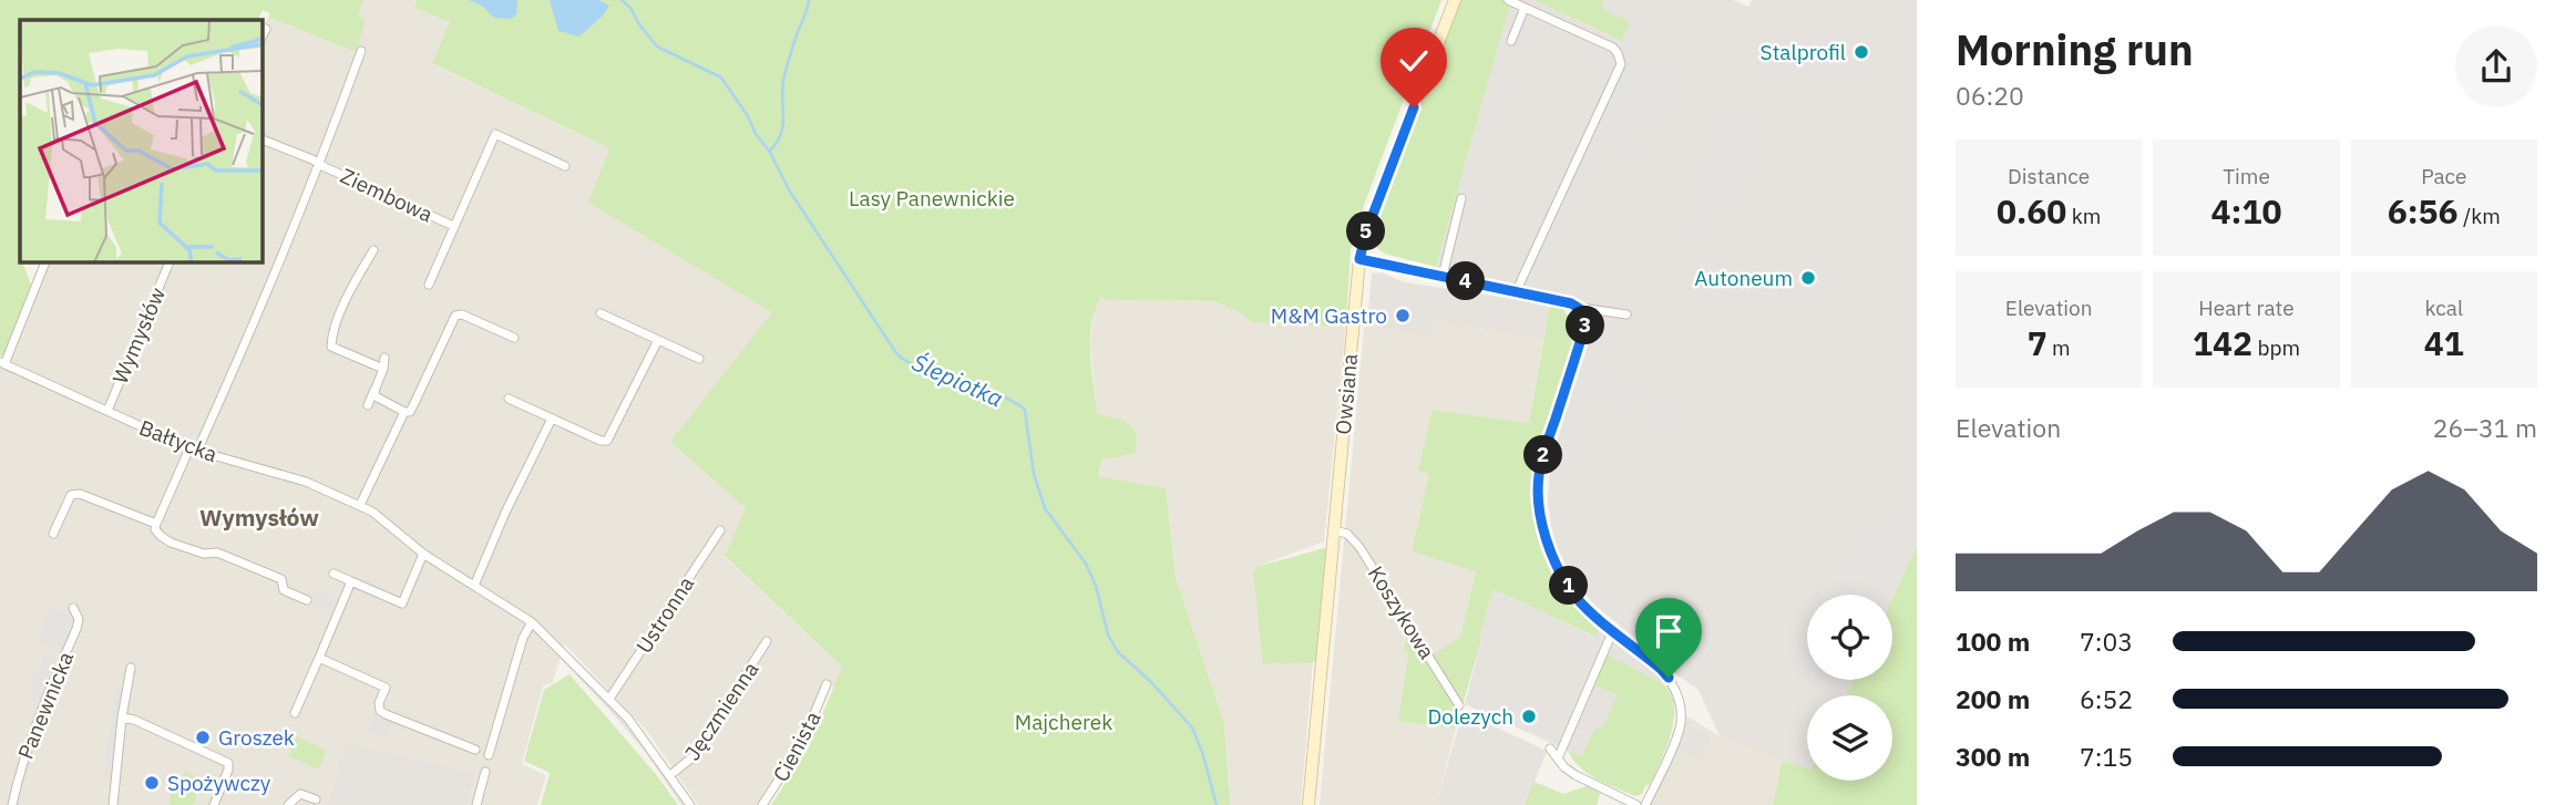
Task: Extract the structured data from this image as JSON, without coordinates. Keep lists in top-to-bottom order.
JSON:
{
  "streets": {
    "street": [
      "Ziembowa",
      "Wymysłów",
      "Owsiana",
      "Bałtycka",
      "Koszykowa",
      "Ustronna",
      "Panewnicka",
      "Jęczmienna",
      "Cienista"
    ]
  },
  "crossings": [
    ["Wymysłów", "Bałtycka"],
    ["Owsiana", "Koszykowa"],
    ["Bałtycka", "Ustronna"],
    ["Bałtycka", "Jęczmienna"]
  ],
  "districts": ["Wymysłów"],
  "water": ["Ślepiotka"],
  "parks": ["Lasy Panewnickie", "Majcherek"],
  "places": [
    "Stalprofil",
    "Autoneum",
    "M&M Gastro",
    "Dolezych",
    "Groszek",
    "Spożywczy"
  ],
  "page": {
    "heading": ["Morning run", "06:20"],
    "stats": [
      ["Distance", "0.60 km"],
      ["Time", "4:10"],
      ["Pace", "6:56 /km"],
      ["Elevation", "7 m"],
      ["Heart rate", "142 bpm"],
      ["kcal", "41"]
    ],
    "pins": [
      "5",
      "4",
      "3",
      "2",
      "1"
    ],
    "chart": ["Elevation", "26–31 m"],
    "list": [
      {
        "name": "100 m",
        "note": "7:03"
      },
      {
        "name": "200 m",
        "note": "6:52"
      },
      {
        "name": "300 m",
        "note": "7:15"
      }
    ]
  }
}
